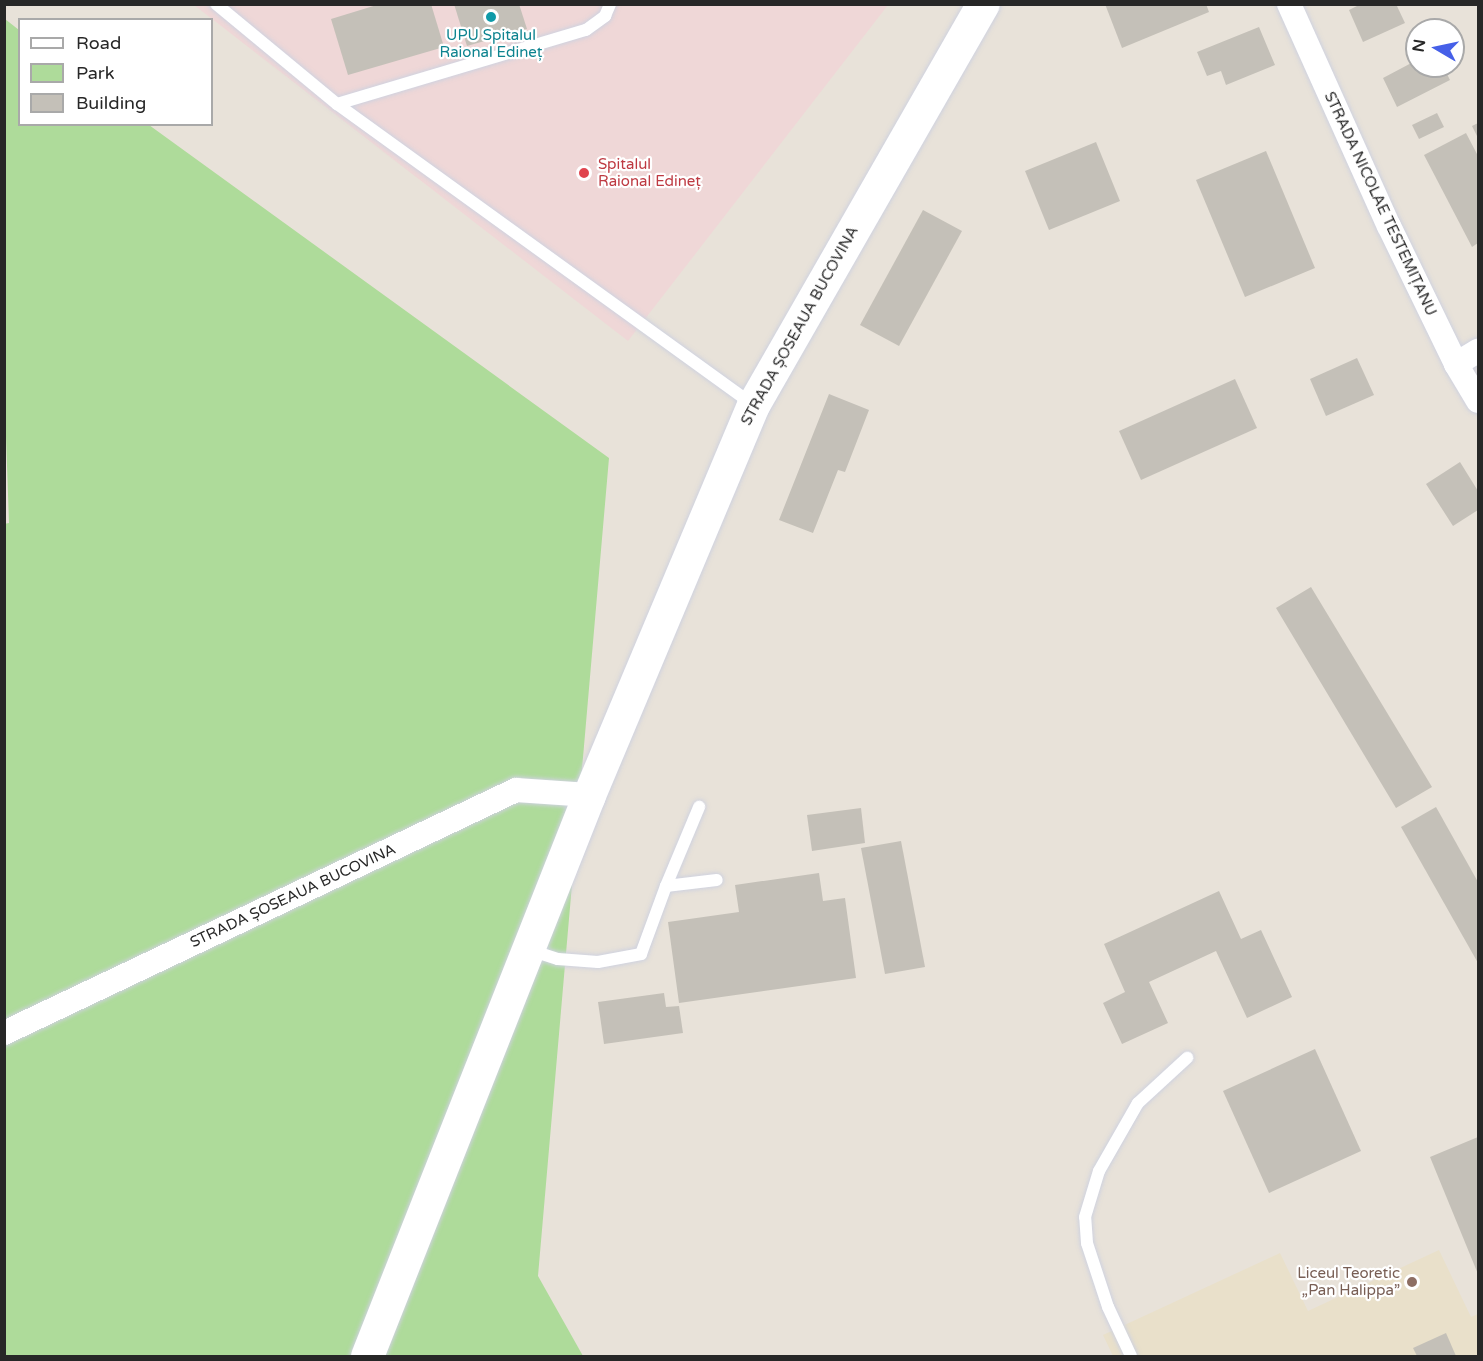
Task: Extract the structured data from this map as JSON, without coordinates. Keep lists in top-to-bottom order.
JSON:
{
  "streets": {
    "main road": ["STRADA ȘOSEAUA BUCOVINA"],
    "street": ["STRADA NICOLAE TESTEMIȚANU"]
  },
  "places": ["UPU Spitalul Raional Edineț", "Spitalul Raional Edineț", "Liceul Teoretic „Pan Halippa”"],
  "legend": ["Road", "Park", "Building"],
  "north": "left"
}
